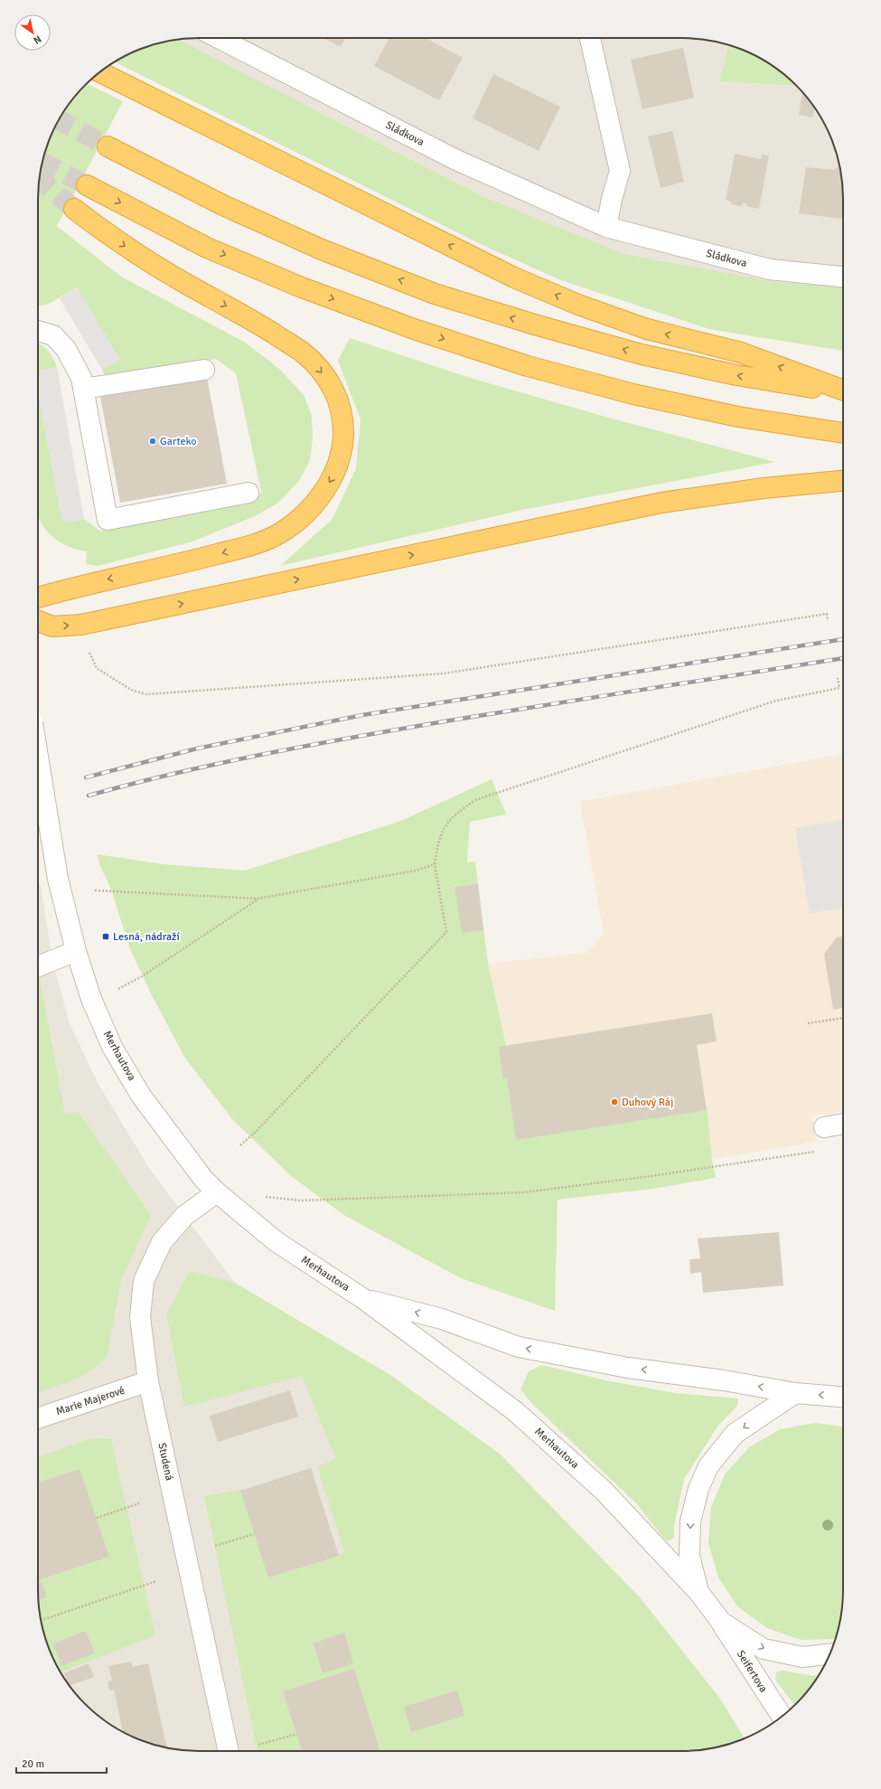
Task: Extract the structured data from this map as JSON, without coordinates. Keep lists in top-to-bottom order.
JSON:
{
  "streets": {
    "street": [
      "Sládkova",
      "Merhautova",
      "Marie Majerové",
      "Studená",
      "Seifertova"
    ]
  },
  "crossings": [
    ["Merhautova", "Studená"],
    ["Merhautova", "Seifertova"],
    ["Marie Majerové", "Studená"]
  ],
  "places": {
    "other": ["Garteko", "Duhový Ráj"],
    "transit": ["Lesná, nádraží"]
  },
  "scale_bar": "20 m",
  "north": "bottom right"
}
